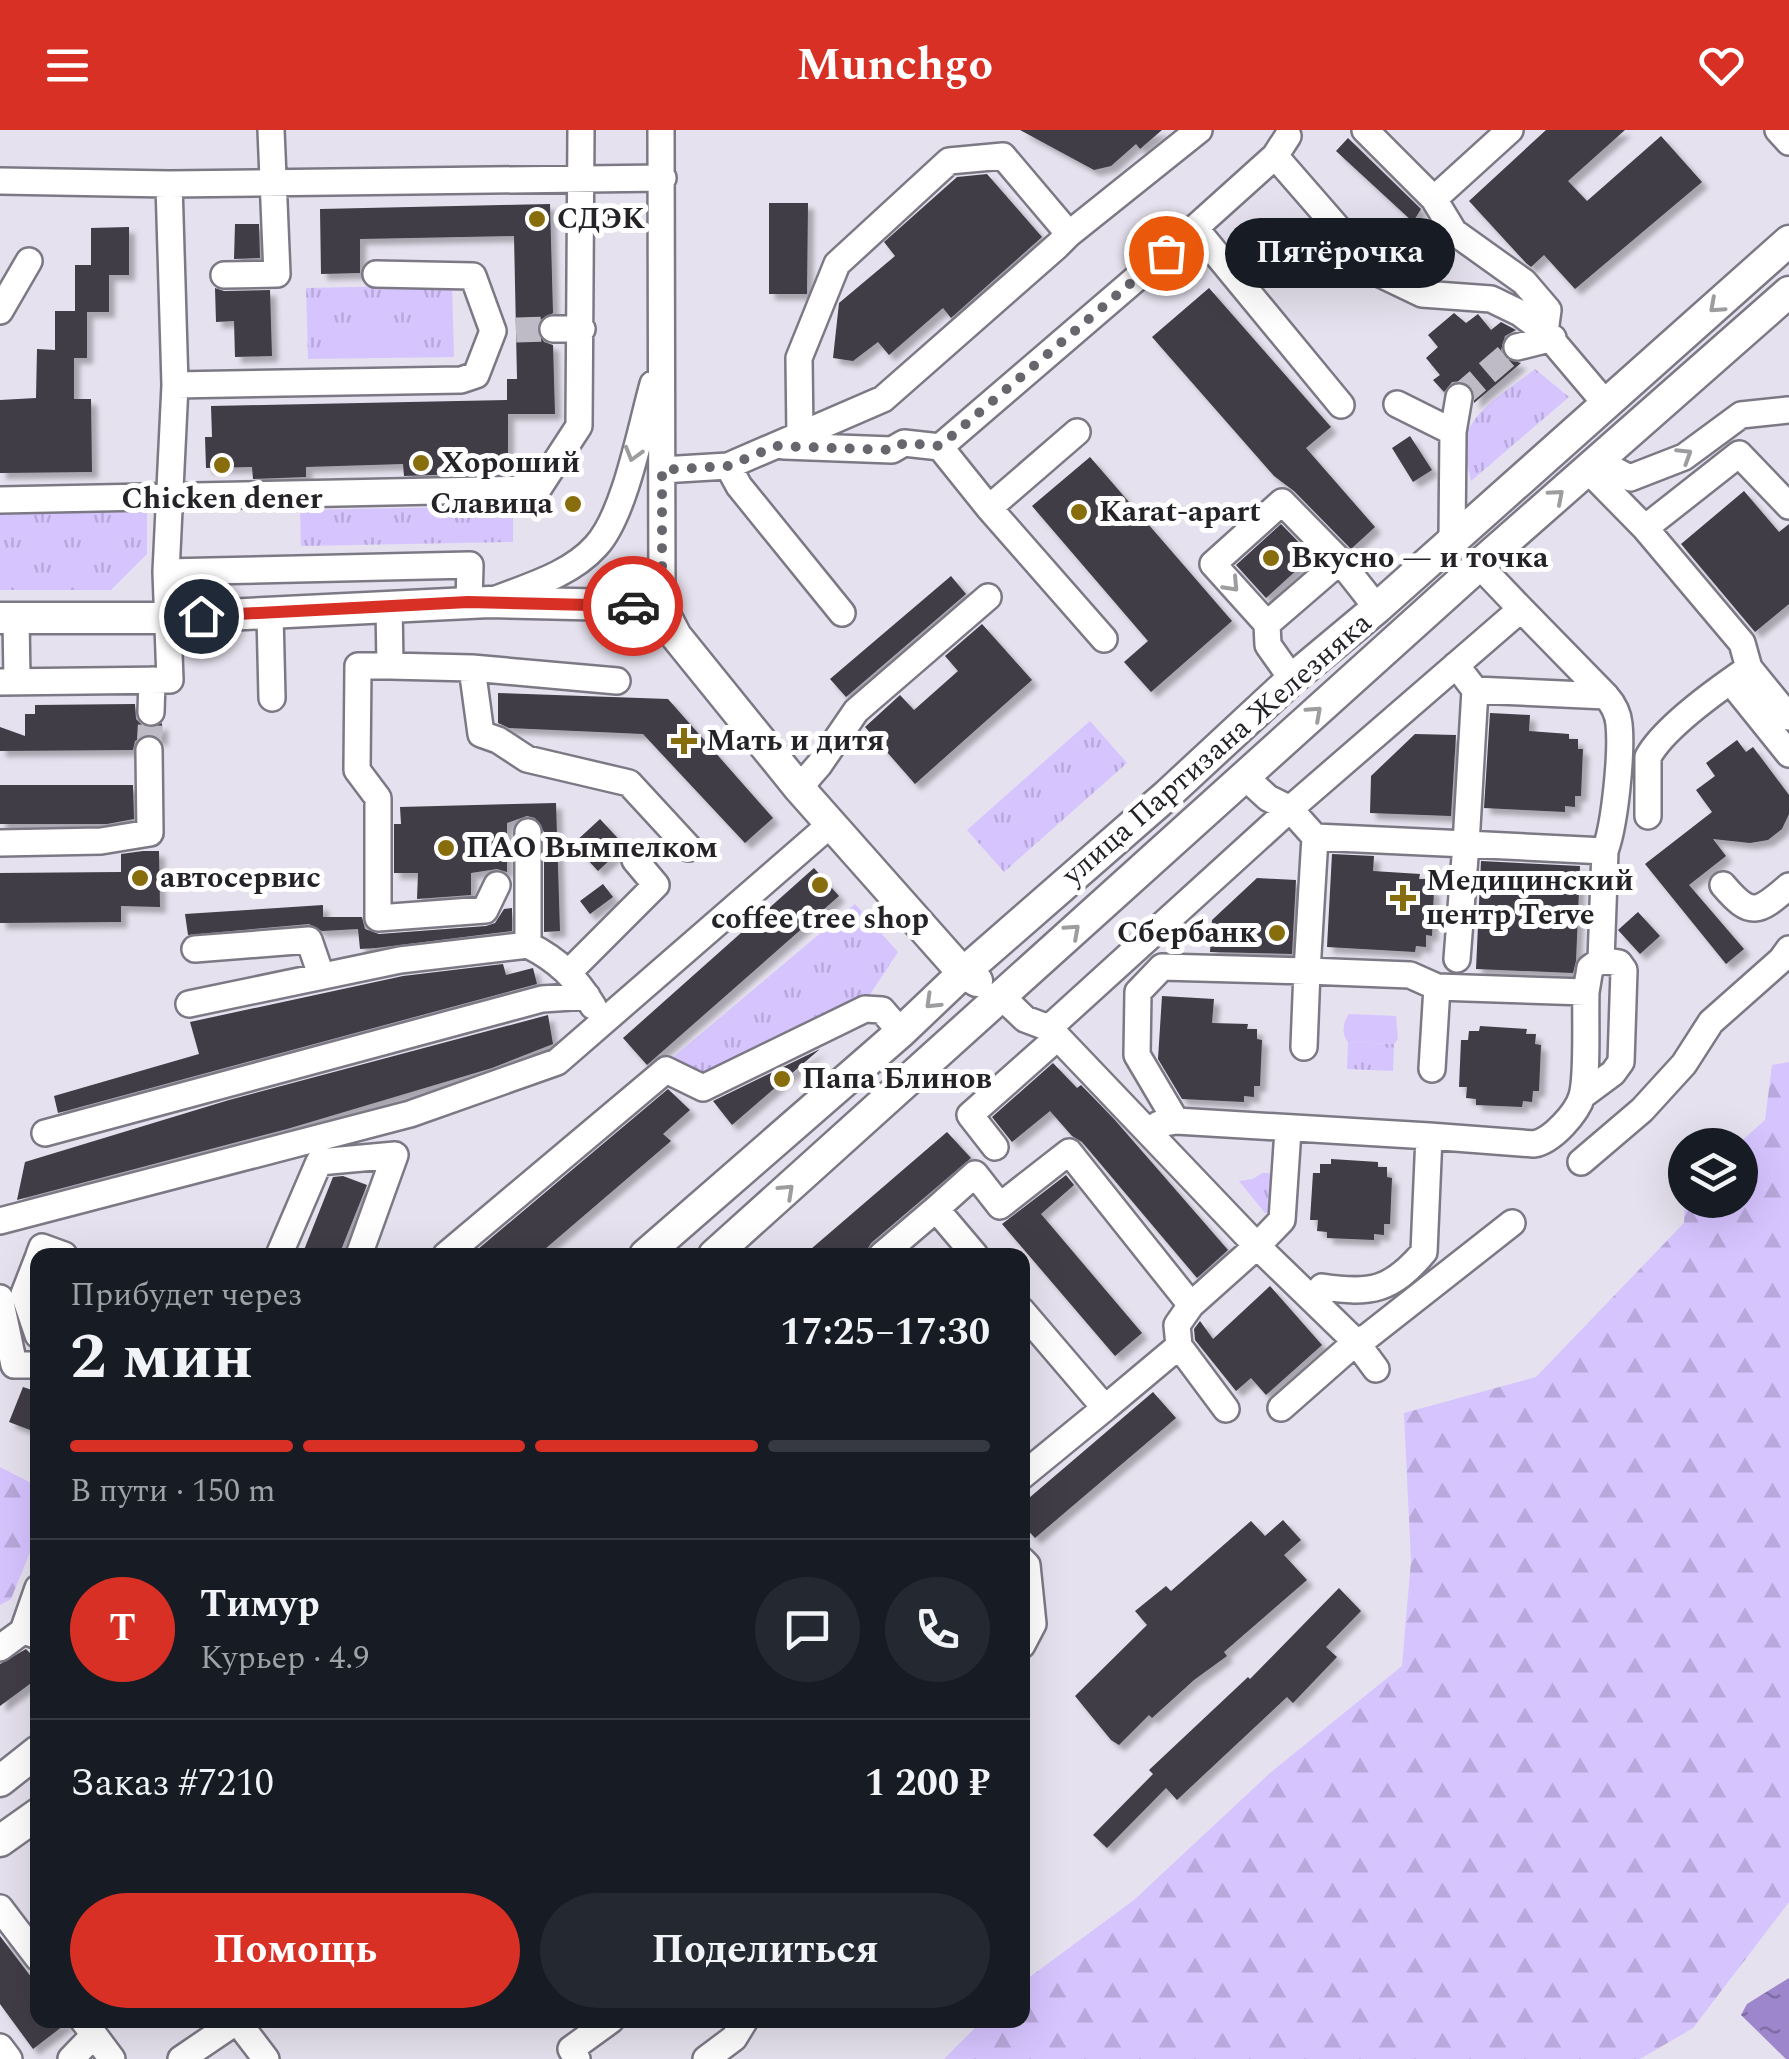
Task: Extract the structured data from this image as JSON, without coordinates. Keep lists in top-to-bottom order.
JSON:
{
  "streets": {
    "main road": ["улица Партизана Железняка"]
  },
  "places": {
    "other": [
      "СДЭК",
      "Пятёрочка",
      "Хороший",
      "Chicken dener",
      "Славица",
      "Karat-apart",
      "Вкусно — и точка",
      "ПАО Вымпелком",
      "автосервис",
      "coffee tree shop",
      "Сбербанк",
      "Папа Блинов"
    ],
    "health": ["Мать и дитя", "Медицинский центр Terve"]
  },
  "page": {
    "header": "Munchgo",
    "bubble": "Пятёрочка",
    "heading": ["2 мин", "Прибудет через", "17:25–17:30"],
    "panel": [
      "Тимур",
      "Курьер · 4.9",
      "Заказ #7210",
      "1 200 ₽"
    ],
    "bar": "В пути · 150 m",
    "round": "Т",
    "buttons": ["Помощь", "Поделиться"]
  }
}
